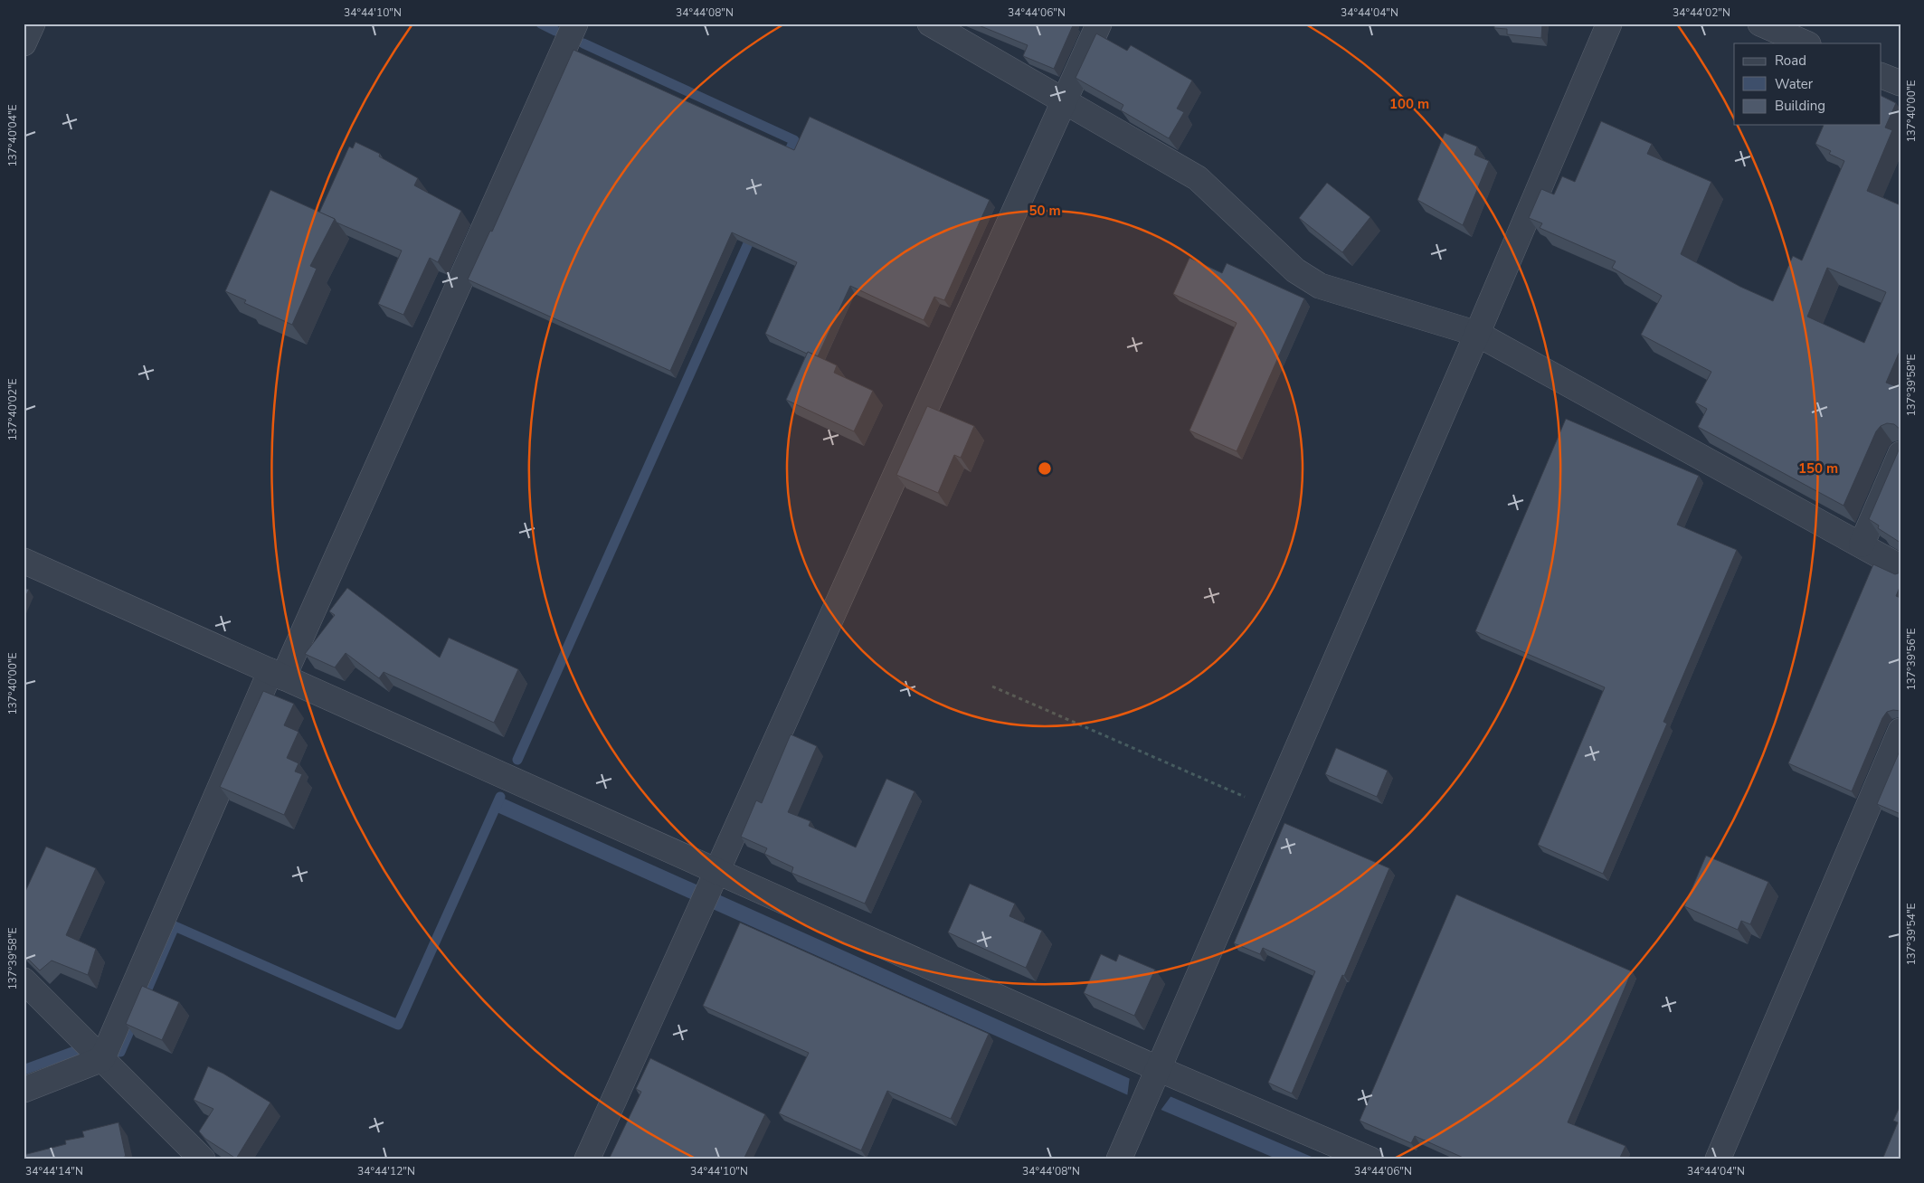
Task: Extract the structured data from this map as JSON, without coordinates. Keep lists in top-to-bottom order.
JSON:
{
  "legend": ["Road", "Water", "Building"],
  "coordinates": [
    "34°44'10\"N",
    "34°44'08\"N",
    "34°44'06\"N",
    "34°44'04\"N",
    "34°44'02\"N",
    "137°40'00\"E",
    "137°40'04\"E",
    "137°39'58\"E",
    "137°40'02\"E",
    "137°39'56\"E",
    "137°39'54\"E",
    "34°44'14\"N",
    "34°44'12\"N"
  ],
  "rings": ["100 m", "50 m", "150 m"]
}
